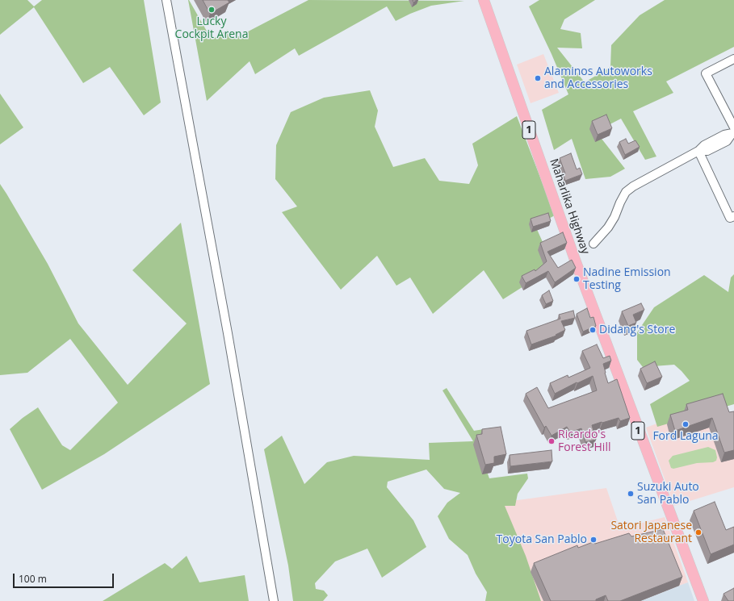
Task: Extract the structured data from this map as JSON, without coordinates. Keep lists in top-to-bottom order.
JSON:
{
  "streets": {
    "main road": ["1", "Maharlika Highway"]
  },
  "places": [
    "Lucky Cockpit Arena",
    "Alaminos Autoworks and Accessories",
    "Nadine Emission Testing",
    "Didang's Store",
    "Ford Laguna",
    "Ricardo's Forest Hill",
    "Suzuki Auto San Pablo",
    "Satori Japanese Restaurant",
    "Toyota San Pablo"
  ],
  "scale_bar": "100 m"
}
